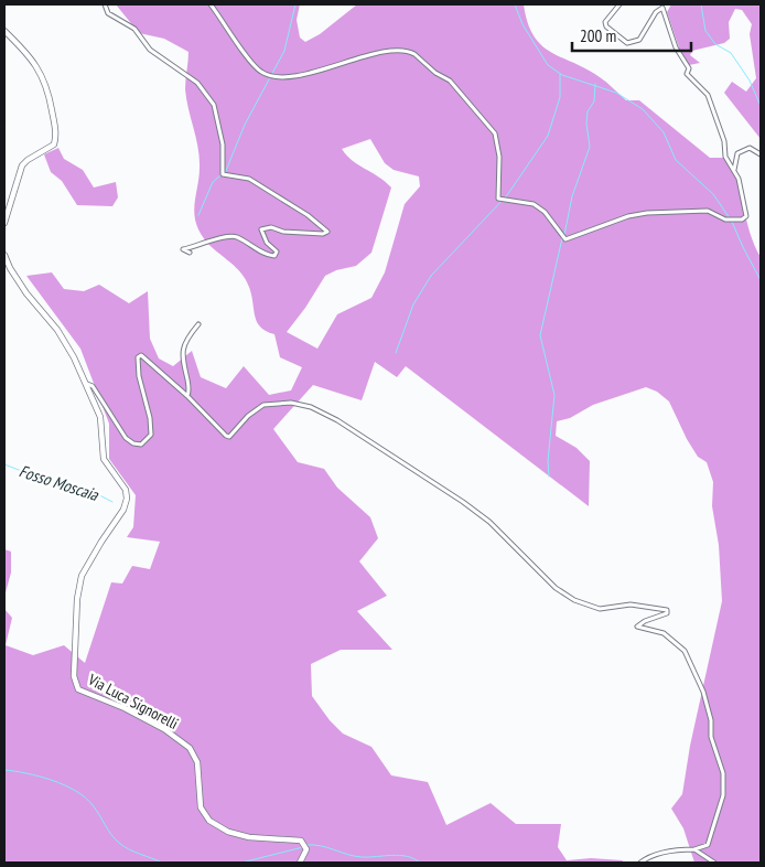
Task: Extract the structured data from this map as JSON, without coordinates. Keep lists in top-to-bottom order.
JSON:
{
  "streets": {
    "main road": ["Via Luca Signorelli"]
  },
  "water": ["Fosso Moscaia"],
  "scale_bar": "200 m"
}
